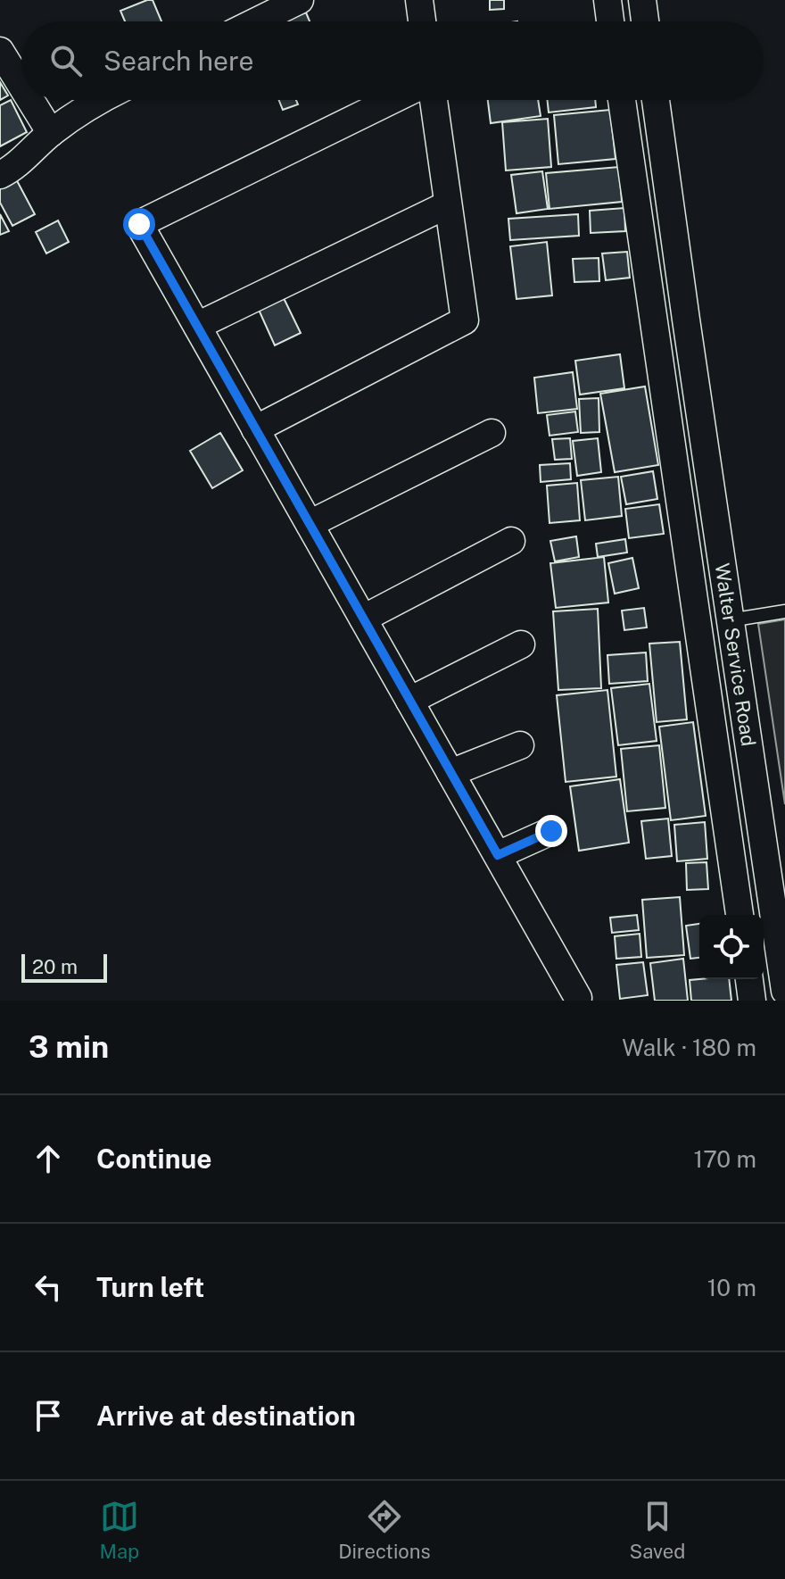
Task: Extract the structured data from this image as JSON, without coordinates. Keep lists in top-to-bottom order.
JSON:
{
  "streets": {
    "street": ["Walter Service Road"]
  },
  "scale_bar": "20 m",
  "page": {
    "search": "Search here",
    "scale": "20 m",
    "heading": ["3 min", "Walk · 180 m"],
    "list": [
      ["Continue", "170 m"],
      ["Turn left", "10 m"],
      "Arrive at destination"
    ],
    "nav": ["Map", "Directions", "Saved"]
  }
}
